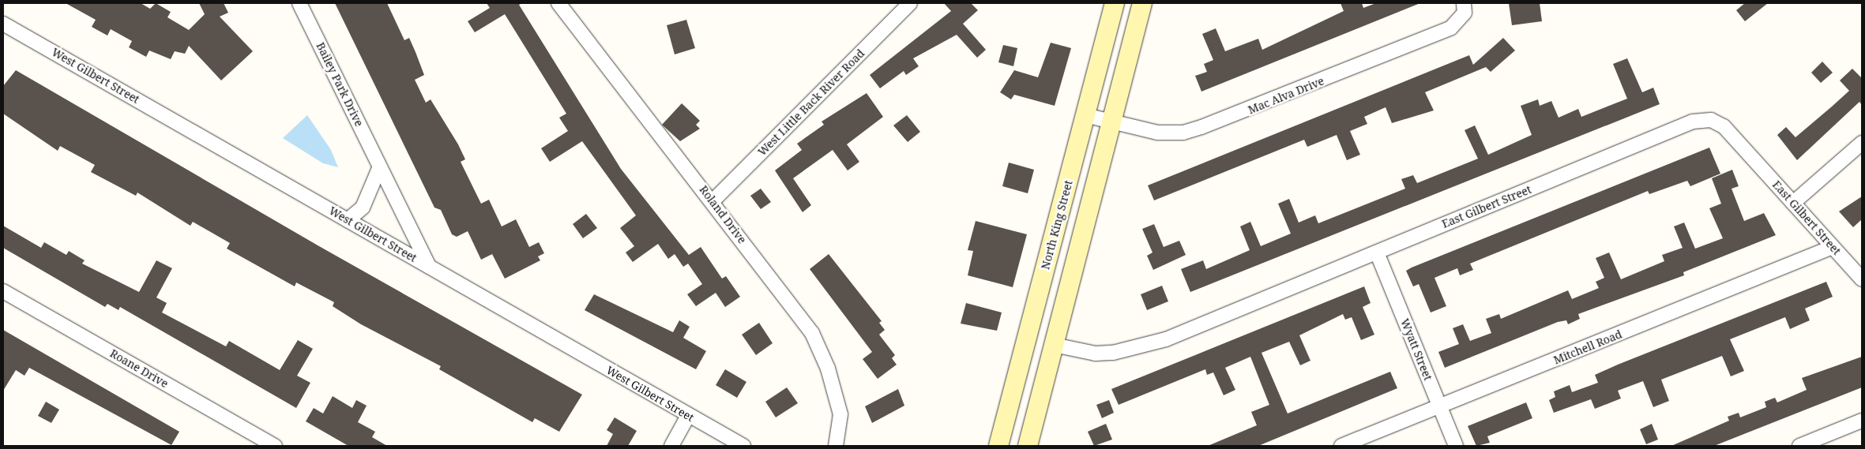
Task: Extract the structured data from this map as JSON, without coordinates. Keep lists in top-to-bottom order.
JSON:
{
  "streets": {
    "main road": ["North King Street"],
    "street": [
      "West Gilbert Street",
      "Bailey Park Drive",
      "Mac Alva Drive",
      "West Little Back River Road",
      "East Gilbert Street",
      "Roland Drive",
      "Mitchell Road",
      "Wyatt Street",
      "Roane Drive"
    ]
  },
  "crossings": [
    ["West Gilbert Street", "Bailey Park Drive"],
    ["Mac Alva Drive", "North King Street"],
    ["West Little Back River Road", "Roland Drive"],
    ["East Gilbert Street", "Mitchell Road"],
    ["East Gilbert Street", "Wyatt Street"],
    ["Mitchell Road", "Wyatt Street"]
  ]
}
